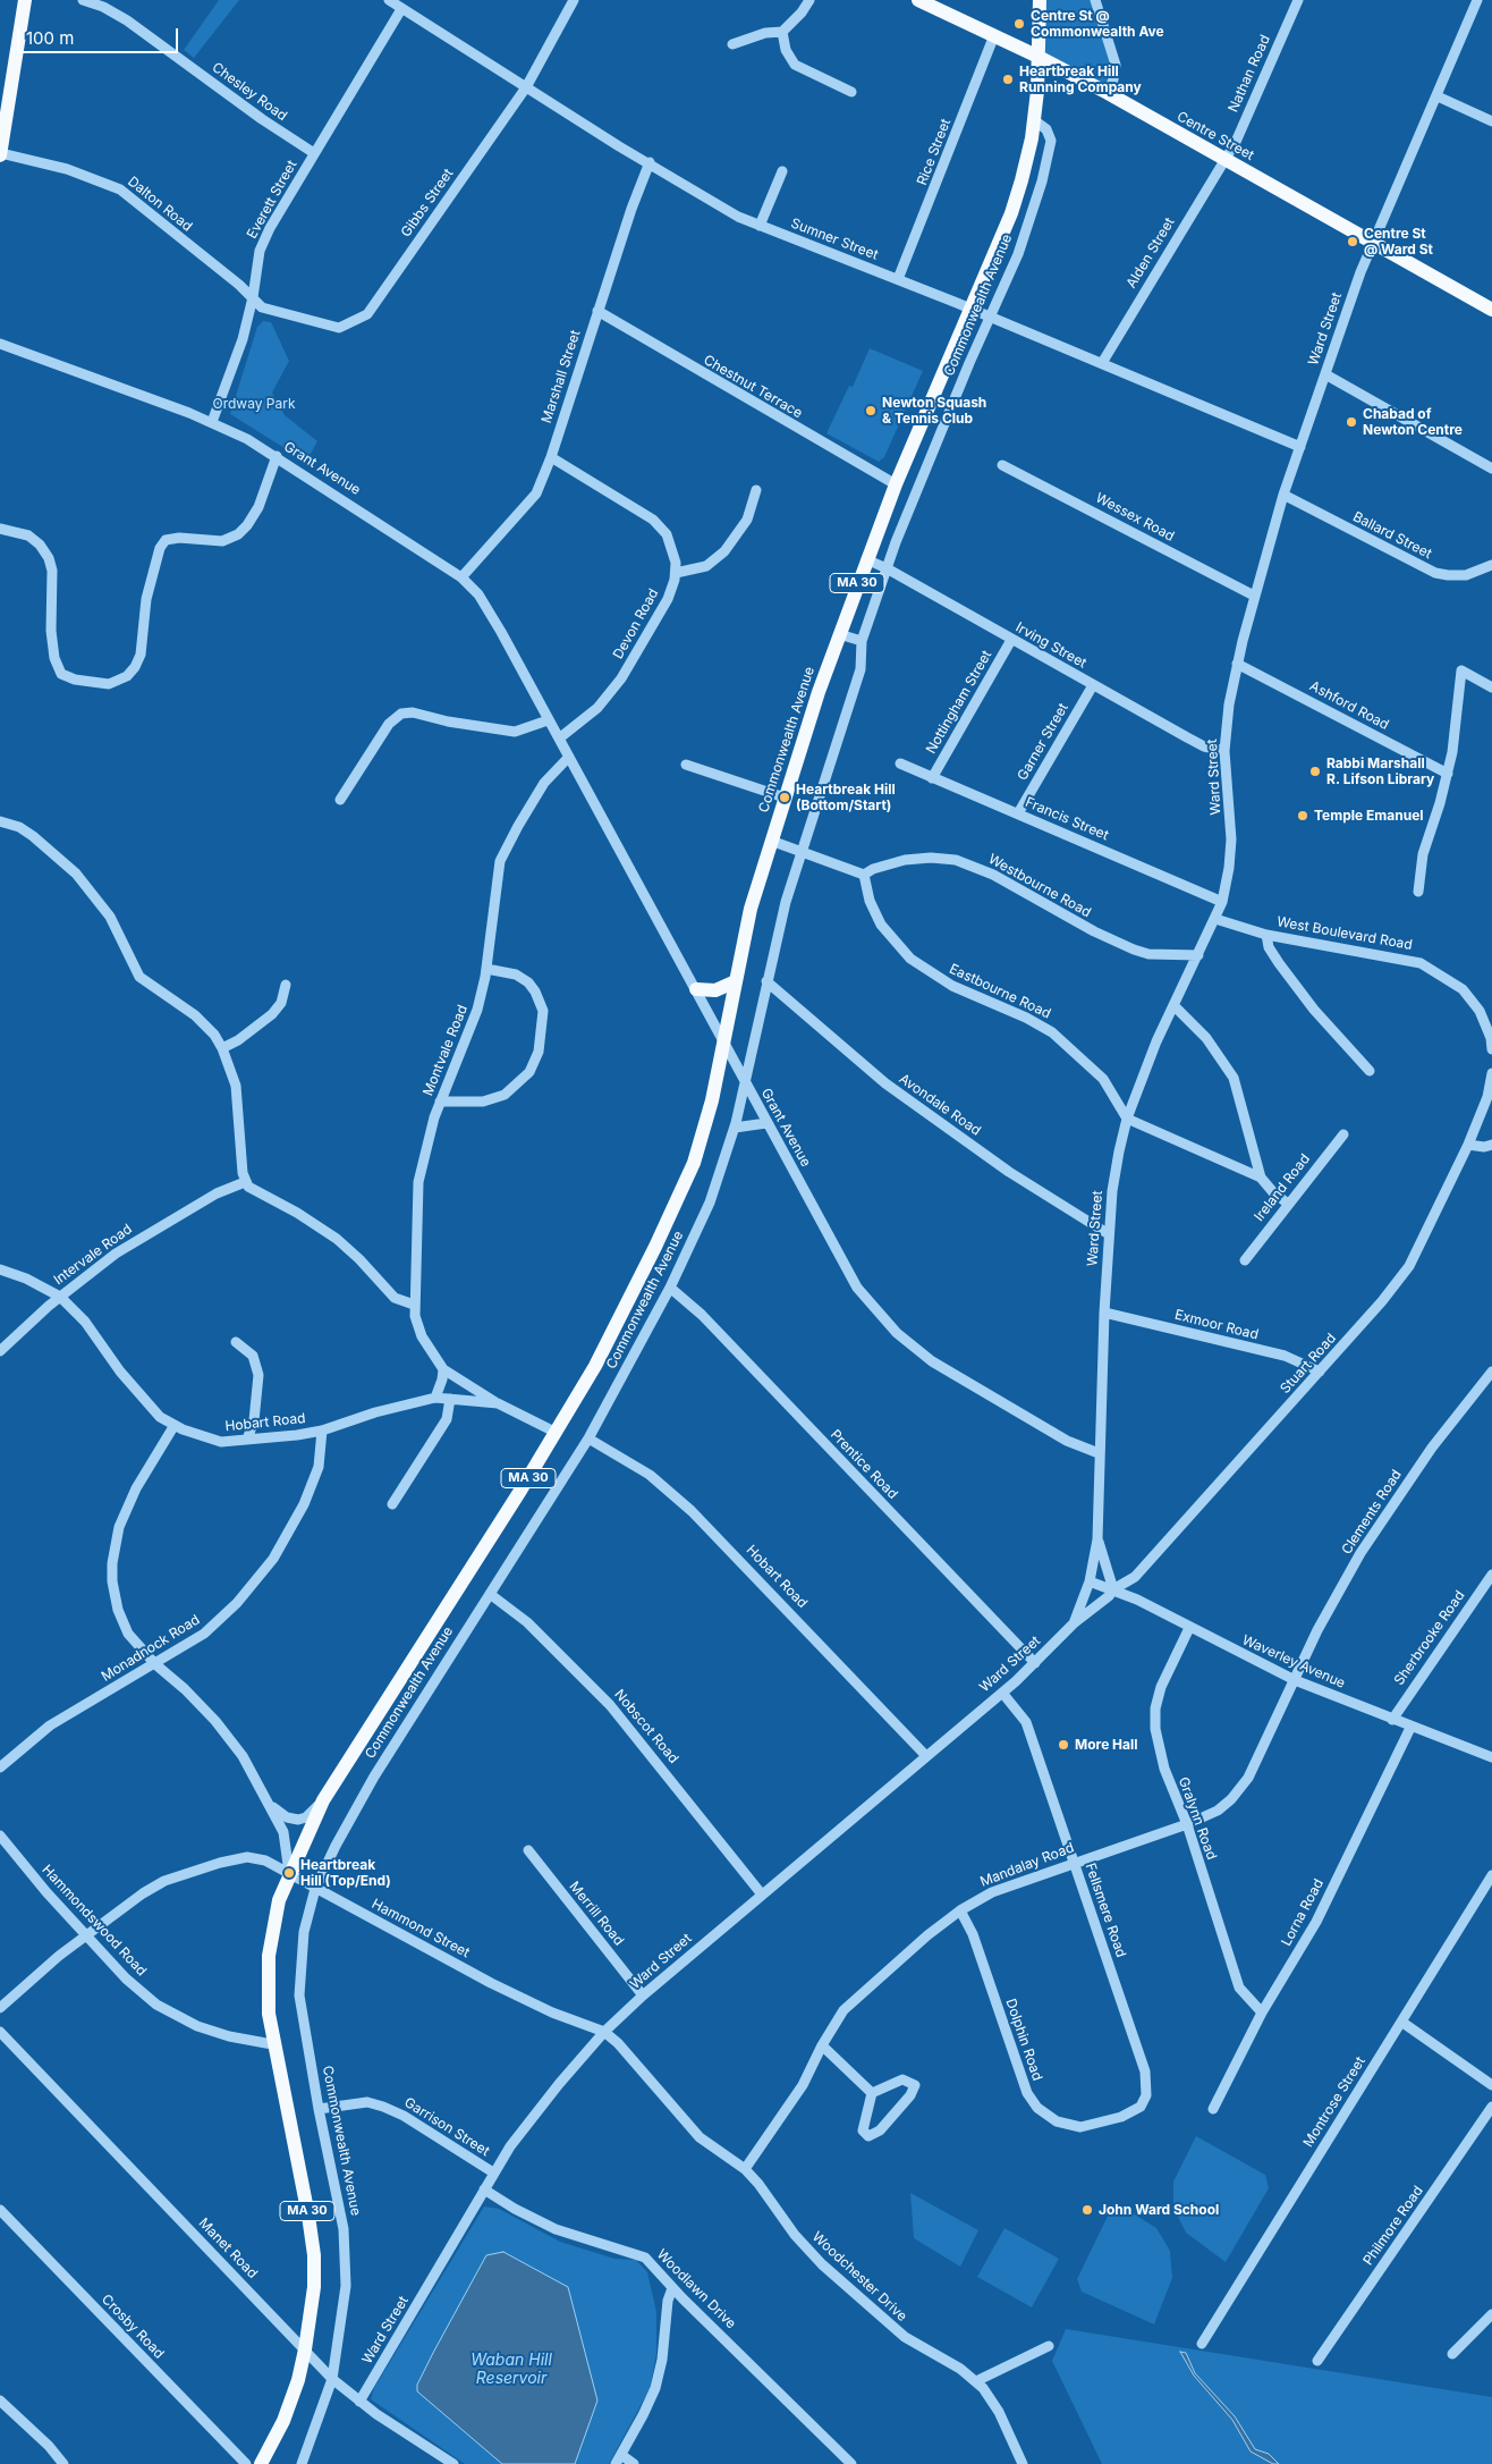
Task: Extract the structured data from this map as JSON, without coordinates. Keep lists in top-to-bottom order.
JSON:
{
  "streets": {
    "main road": ["Centre Street", "Commonwealth Avenue", "MA 30"],
    "street": [
      "Nathan Road",
      "Chesley Road",
      "Rice Street",
      "Everett Street",
      "Gibbs Street",
      "Dalton Road",
      "Sumner Street",
      "Alden Street",
      "Ward Street",
      "Marshall Street",
      "Chestnut Terrace",
      "Grant Avenue",
      "Wessex Road",
      "Ballard Street",
      "Devon Road",
      "Irving Street",
      "Nottingham Street",
      "Ashford Road",
      "Garner Street",
      "Francis Street",
      "Westbourne Road",
      "West Boulevard Road",
      "Eastbourne Road",
      "Montvale Road",
      "Avondale Road",
      "Ireland Road",
      "Intervale Road",
      "Exmoor Road",
      "Stuart Road",
      "Hobart Road",
      "Prentice Road",
      "Clements Road",
      "Sherbrooke Road",
      "Monadnock Road",
      "Waverley Avenue",
      "Nobscot Road",
      "Gralynn Road",
      "Mandalay Road",
      "Fellsmere Road",
      "Lorna Road",
      "Merrill Road",
      "Hammondswood Road",
      "Hammond Street",
      "Dolphin Road",
      "Montrose Street",
      "Garrison Street",
      "Philmore Road",
      "Manet Road",
      "Woodchester Drive",
      "Woodlawn Drive",
      "Crosby Road"
    ]
  },
  "crossings": [
    ["Nathan Road", "Centre Street"],
    ["Nathan Road", "Alden Street"],
    ["Chesley Road", "Everett Street"],
    ["Centre Street", "Rice Street"],
    ["Centre Street", "Alden Street"],
    ["Centre Street", "Commonwealth Avenue"],
    ["Centre Street", "Ward Street"],
    ["Rice Street", "Sumner Street"],
    ["Everett Street", "Gibbs Street"],
    ["Everett Street", "Dalton Road"],
    ["Everett Street", "Sumner Street"],
    ["Everett Street", "Grant Avenue"],
    ["Gibbs Street", "Dalton Road"],
    ["Gibbs Street", "Sumner Street"],
    ["Sumner Street", "Alden Street"],
    ["Sumner Street", "Commonwealth Avenue"],
    ["Sumner Street", "Ward Street"],
    ["Sumner Street", "Marshall Street"],
    ["Commonwealth Avenue", "Chestnut Terrace"],
    ["Commonwealth Avenue", "Grant Avenue"],
    ["Commonwealth Avenue", "Irving Street"],
    ["Commonwealth Avenue", "Avondale Road"],
    ["Commonwealth Avenue", "Hobart Road"],
    ["Commonwealth Avenue", "Prentice Road"],
    ["Commonwealth Avenue", "Nobscot Road"],
    ["Commonwealth Avenue", "Hammondswood Road"],
    ["Commonwealth Avenue", "Hammond Street"],
    ["Commonwealth Avenue", "Garrison Street"],
    ["Commonwealth Avenue", "Manet Road"],
    ["Ward Street", "Grant Avenue"],
    ["Ward Street", "Wessex Road"],
    ["Ward Street", "Ballard Street"],
    ["Ward Street", "Irving Street"],
    ["Ward Street", "Ashford Road"],
    ["Ward Street", "Francis Street"],
    ["Ward Street", "Westbourne Road"],
    ["Ward Street", "West Boulevard Road"],
    ["Ward Street", "Eastbourne Road"],
    ["Ward Street", "Avondale Road"],
    ["Ward Street", "Exmoor Road"],
    ["Ward Street", "Stuart Road"],
    ["Ward Street", "Hobart Road"],
    ["Ward Street", "Prentice Road"],
    ["Ward Street", "Waverley Avenue"],
    ["Ward Street", "Nobscot Road"],
    ["Ward Street", "Fellsmere Road"],
    ["Ward Street", "Merrill Road"],
    ["Ward Street", "Hammond Street"],
    ["Ward Street", "Garrison Street"],
    ["Ward Street", "Manet Road"],
    ["Ward Street", "Woodchester Drive"],
    ["Ward Street", "Woodlawn Drive"],
    ["Marshall Street", "Chestnut Terrace"],
    ["Marshall Street", "Grant Avenue"],
    ["Marshall Street", "Devon Road"],
    ["Grant Avenue", "Devon Road"],
    ["Grant Avenue", "Montvale Road"],
    ["Irving Street", "Nottingham Street"],
    ["Irving Street", "Garner Street"],
    ["Nottingham Street", "Francis Street"],
    ["Garner Street", "Francis Street"],
    ["Westbourne Road", "Eastbourne Road"],
    ["Montvale Road", "Hobart Road"],
    ["Intervale Road", "Hobart Road"],
    ["Exmoor Road", "Stuart Road"],
    ["Stuart Road", "Waverley Avenue"],
    ["Hobart Road", "Monadnock Road"],
    ["Clements Road", "Waverley Avenue"],
    ["Clements Road", "Mandalay Road"],
    ["Sherbrooke Road", "Waverley Avenue"],
    ["Waverley Avenue", "Gralynn Road"],
    ["Waverley Avenue", "Mandalay Road"],
    ["Waverley Avenue", "Lorna Road"],
    ["Gralynn Road", "Mandalay Road"],
    ["Gralynn Road", "Lorna Road"],
    ["Mandalay Road", "Fellsmere Road"],
    ["Mandalay Road", "Dolphin Road"],
    ["Mandalay Road", "Woodchester Drive"],
    ["Fellsmere Road", "Dolphin Road"],
    ["Hammondswood Road", "Hammond Street"],
    ["Hammond Street", "Woodchester Drive"]
  ],
  "water": ["Waban Hill Reservoir"],
  "parks": ["Ordway Park"],
  "places": [
    "Centre St @ Commonwealth Ave",
    "Heartbreak Hill Running Company",
    "Centre St @ Ward St",
    "Newton Squash & Tennis Club",
    "Chabad of Newton Centre",
    "Rabbi Marshall R. Lifson Library",
    "Heartbreak Hill (Bottom/Start)",
    "Temple Emanuel",
    "More Hall",
    "Heartbreak Hill (Top/End)",
    "John Ward School"
  ],
  "scale_bar": "100 m"
}
